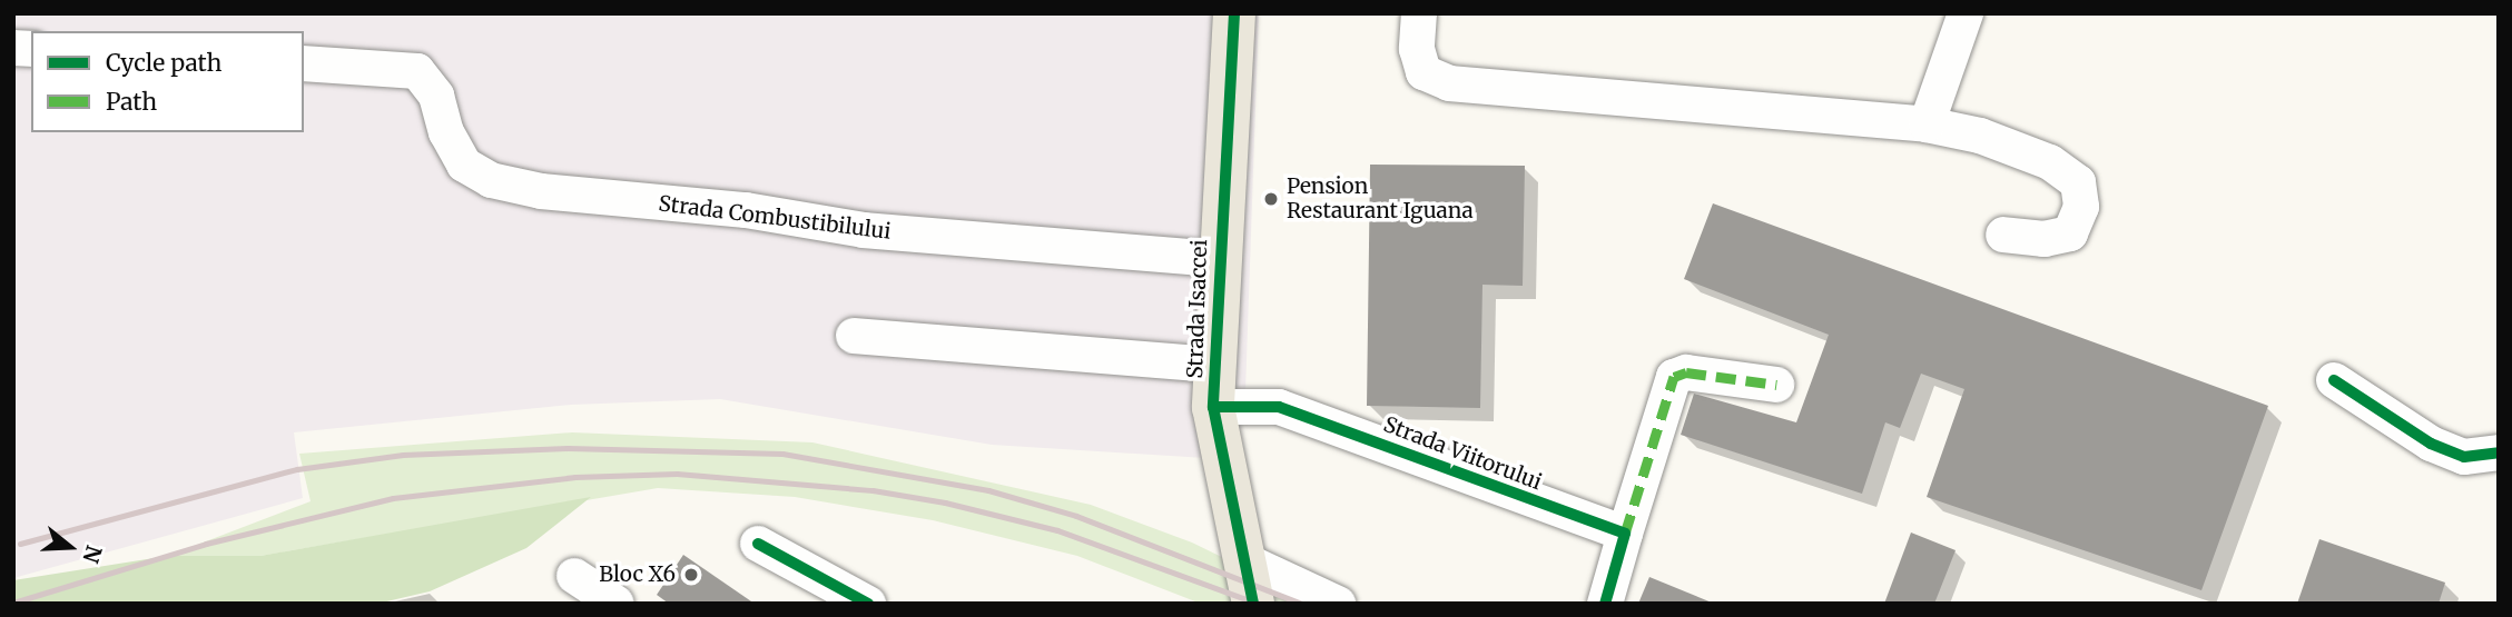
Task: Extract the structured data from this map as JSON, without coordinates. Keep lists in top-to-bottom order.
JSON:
{
  "streets": {
    "main road": ["Strada Isaccei"],
    "street": ["Strada Combustibilului", "Strada Viitorului"]
  },
  "crossings": [
    ["Strada Combustibilului", "Strada Isaccei"],
    ["Strada Isaccei", "Strada Viitorului"]
  ],
  "places": ["Pension Restaurant Iguana", "Bloc X6"],
  "legend": ["Cycle path", "Path"],
  "north": "right"
}
